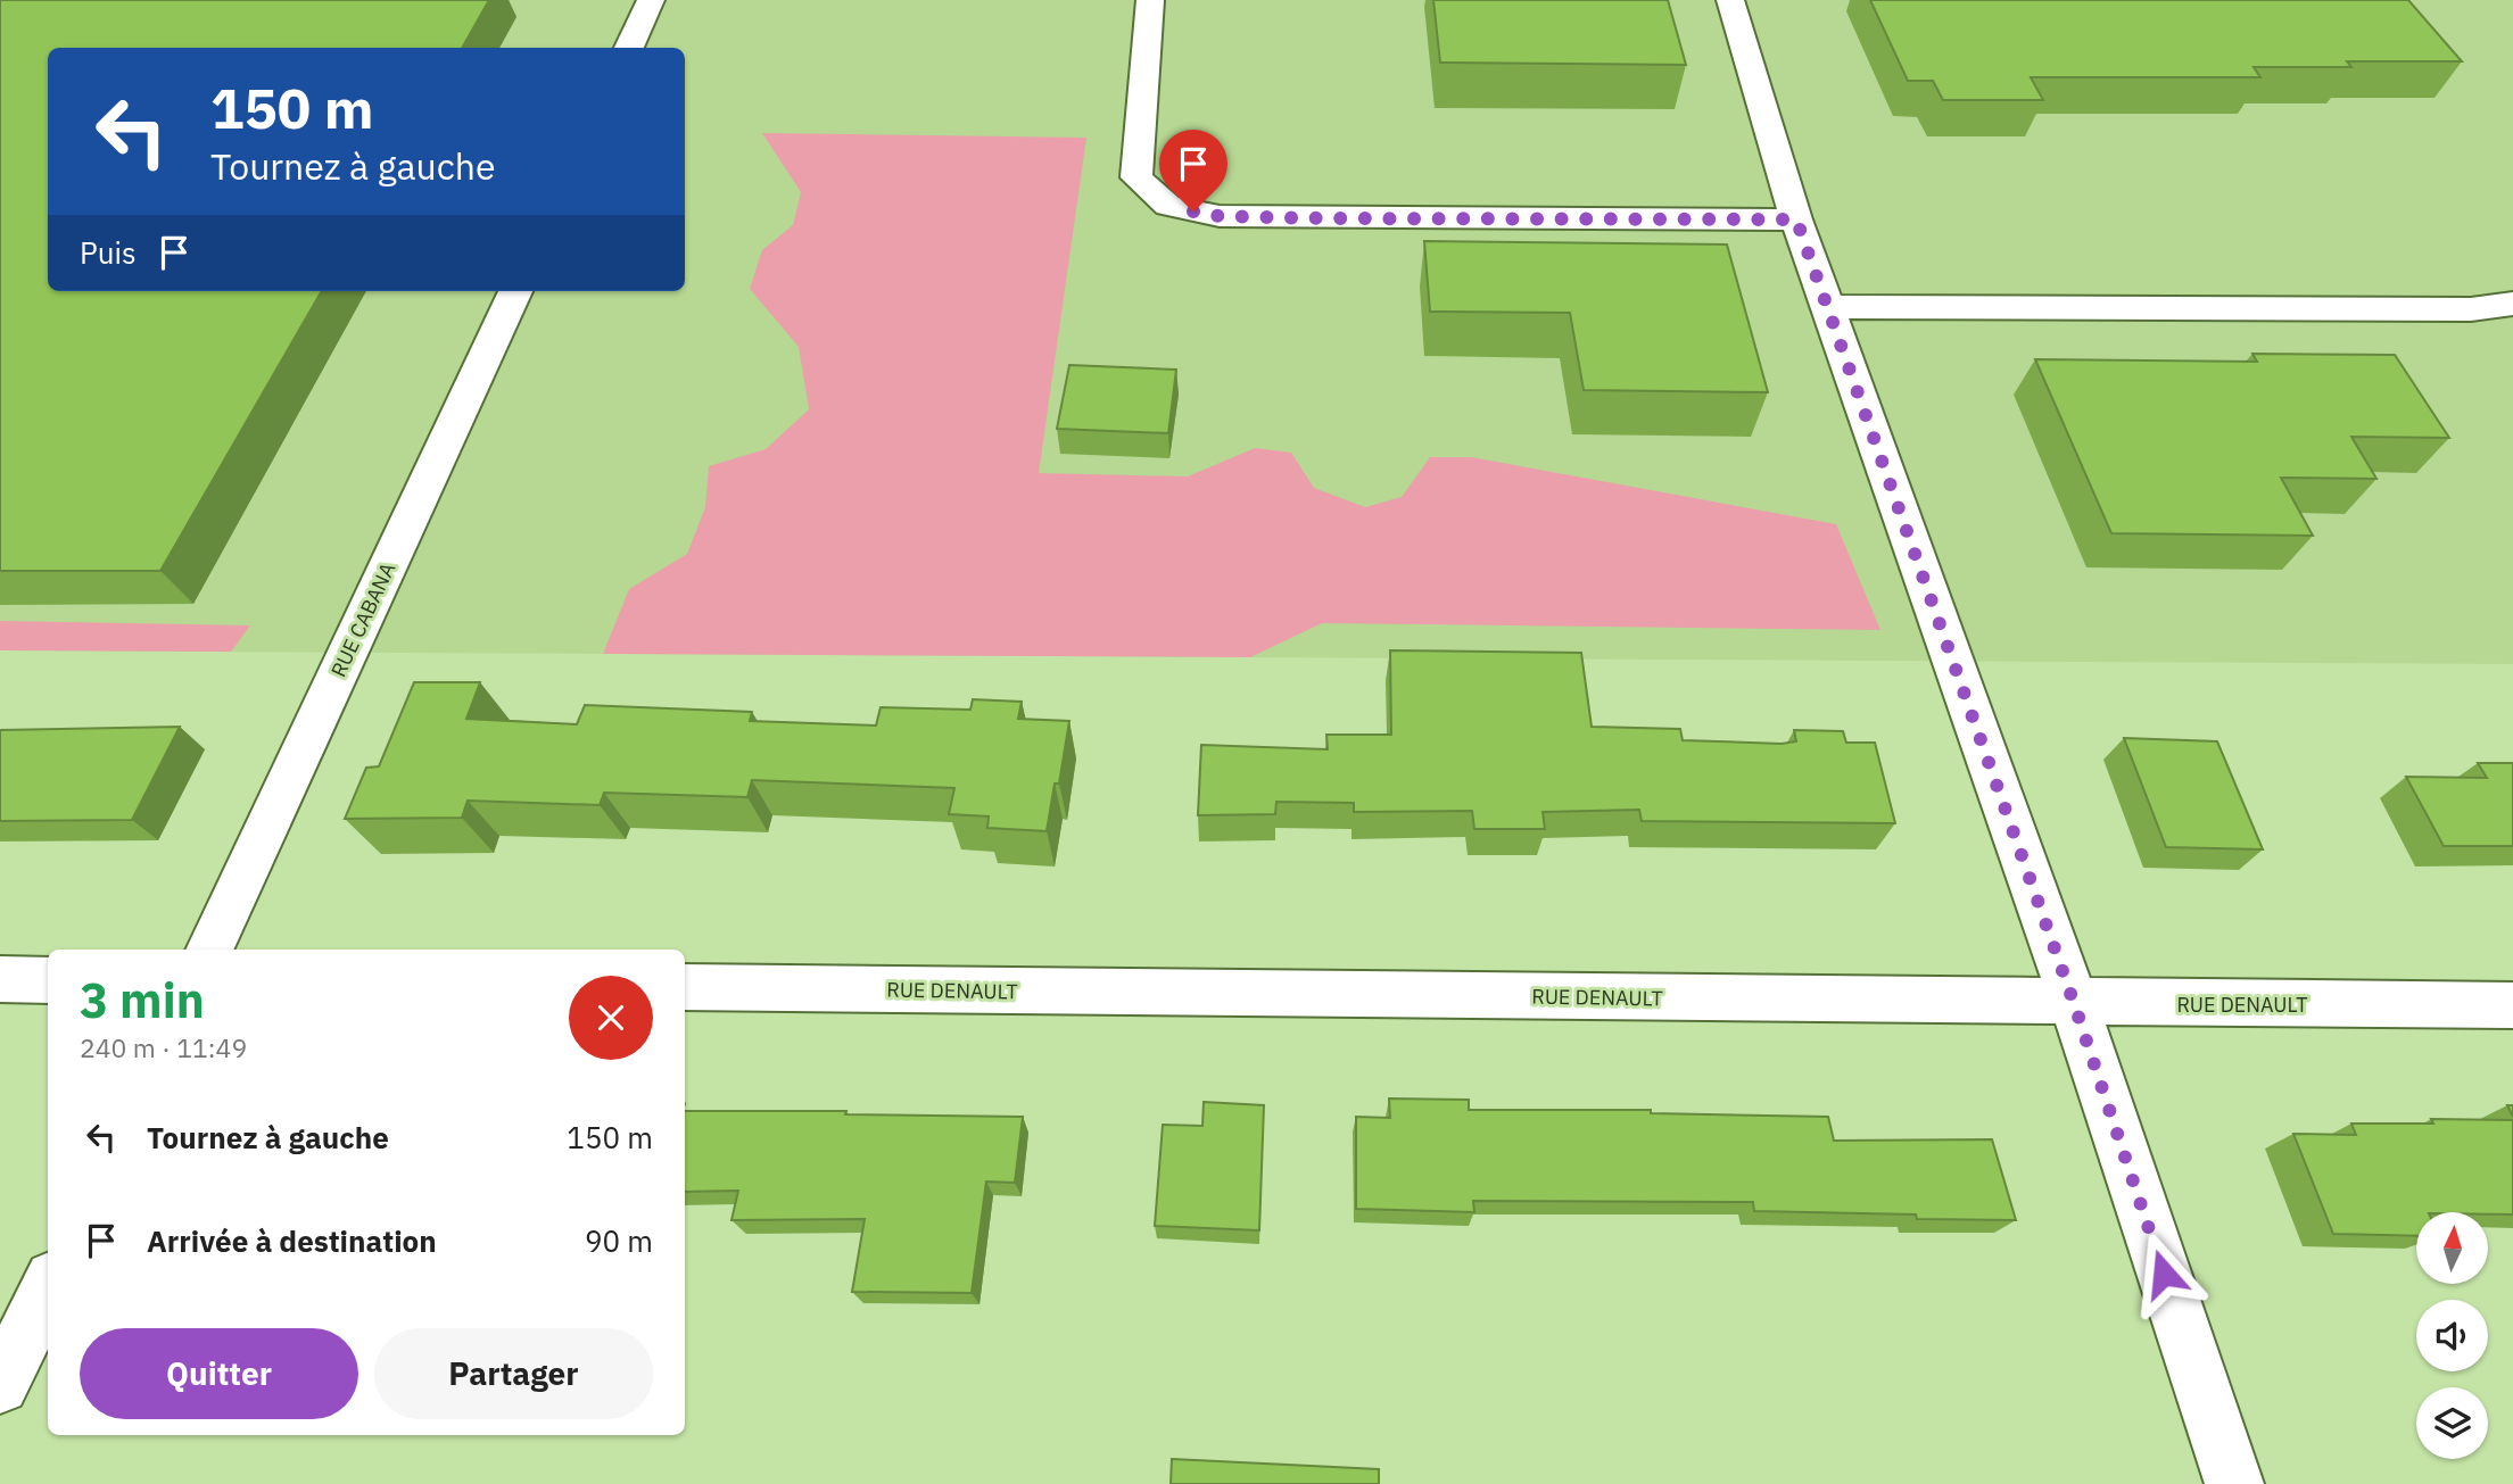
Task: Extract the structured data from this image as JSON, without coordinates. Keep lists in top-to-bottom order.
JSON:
{
  "streets": {
    "street": ["RUE CABANA", "RUE DENAULT"]
  },
  "north": "top",
  "page": {
    "turn": ["150 m", "Tournez à gauche"],
    "then": "Puis",
    "heading": ["3 min", "240 m · 11:49"],
    "list": [
      {
        "name": "Tournez à gauche",
        "value": "150 m"
      },
      {
        "name": "Arrivée à destination",
        "value": "90 m"
      }
    ],
    "buttons": ["Quitter", "Partager"]
  }
}
